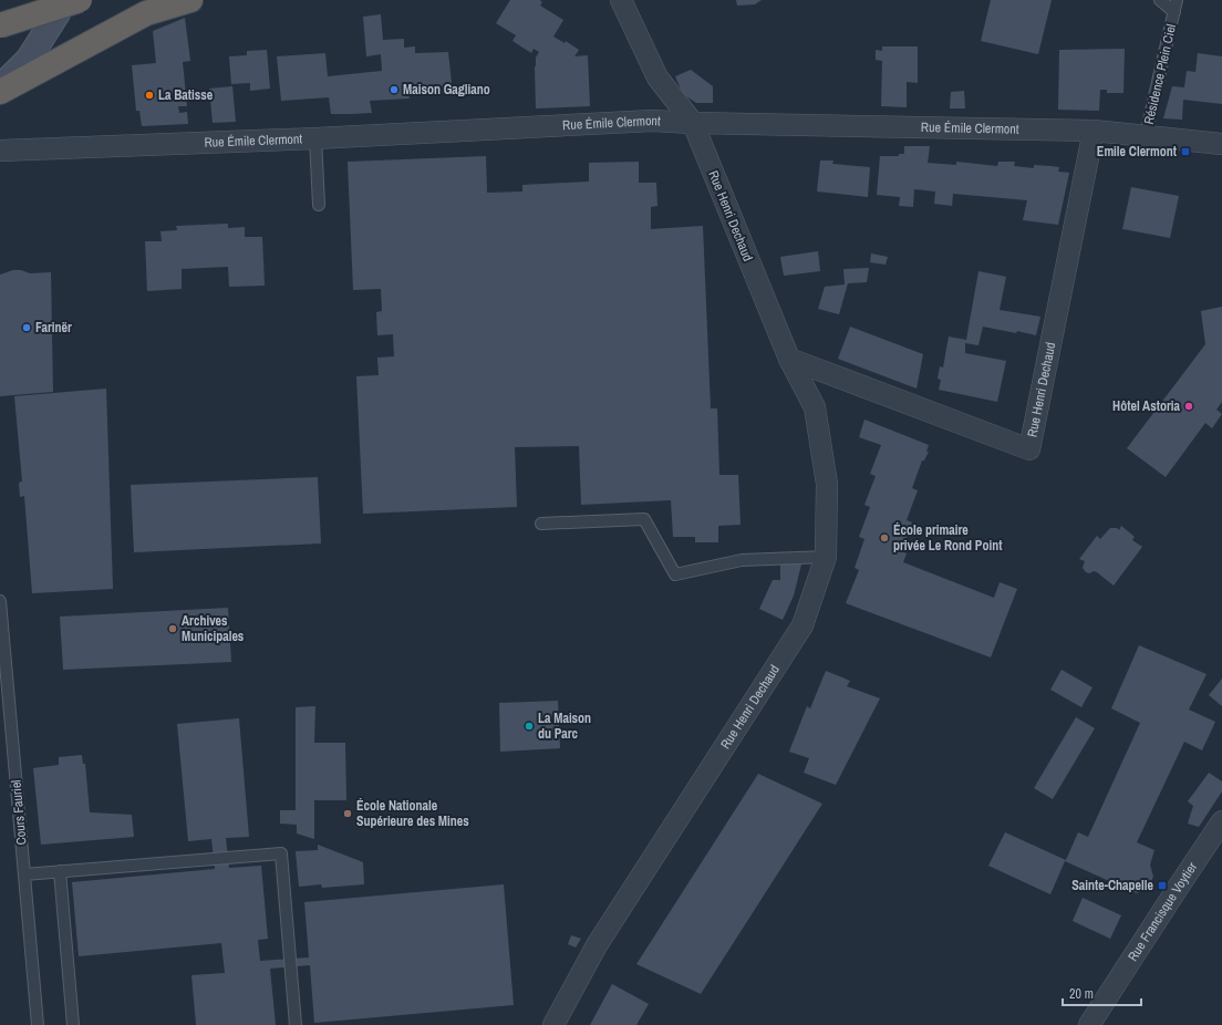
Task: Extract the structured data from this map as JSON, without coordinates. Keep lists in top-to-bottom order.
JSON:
{
  "streets": {
    "street": ["Rue Émile Clermont", "Rue Henri Dechaud", "Rue Francisque Voytier"],
    "lane": ["Résidence Plein Ciel", "Cours Fauriel"]
  },
  "crossings": [
    ["Résidence Plein Ciel", "Rue Émile Clermont"],
    ["Rue Émile Clermont", "Rue Henri Dechaud"]
  ],
  "places": {
    "other": [
      "Maison Gagliano",
      "La Batisse",
      "Farinër",
      "Hôtel Astoria",
      "École primaire privée Le Rond Point",
      "Archives Municipales",
      "La Maison du Parc",
      "École Nationale Supérieure des Mines"
    ],
    "transit": ["Emile Clermont", "Sainte-Chapelle"]
  },
  "scale_bar": "20 m"
}
